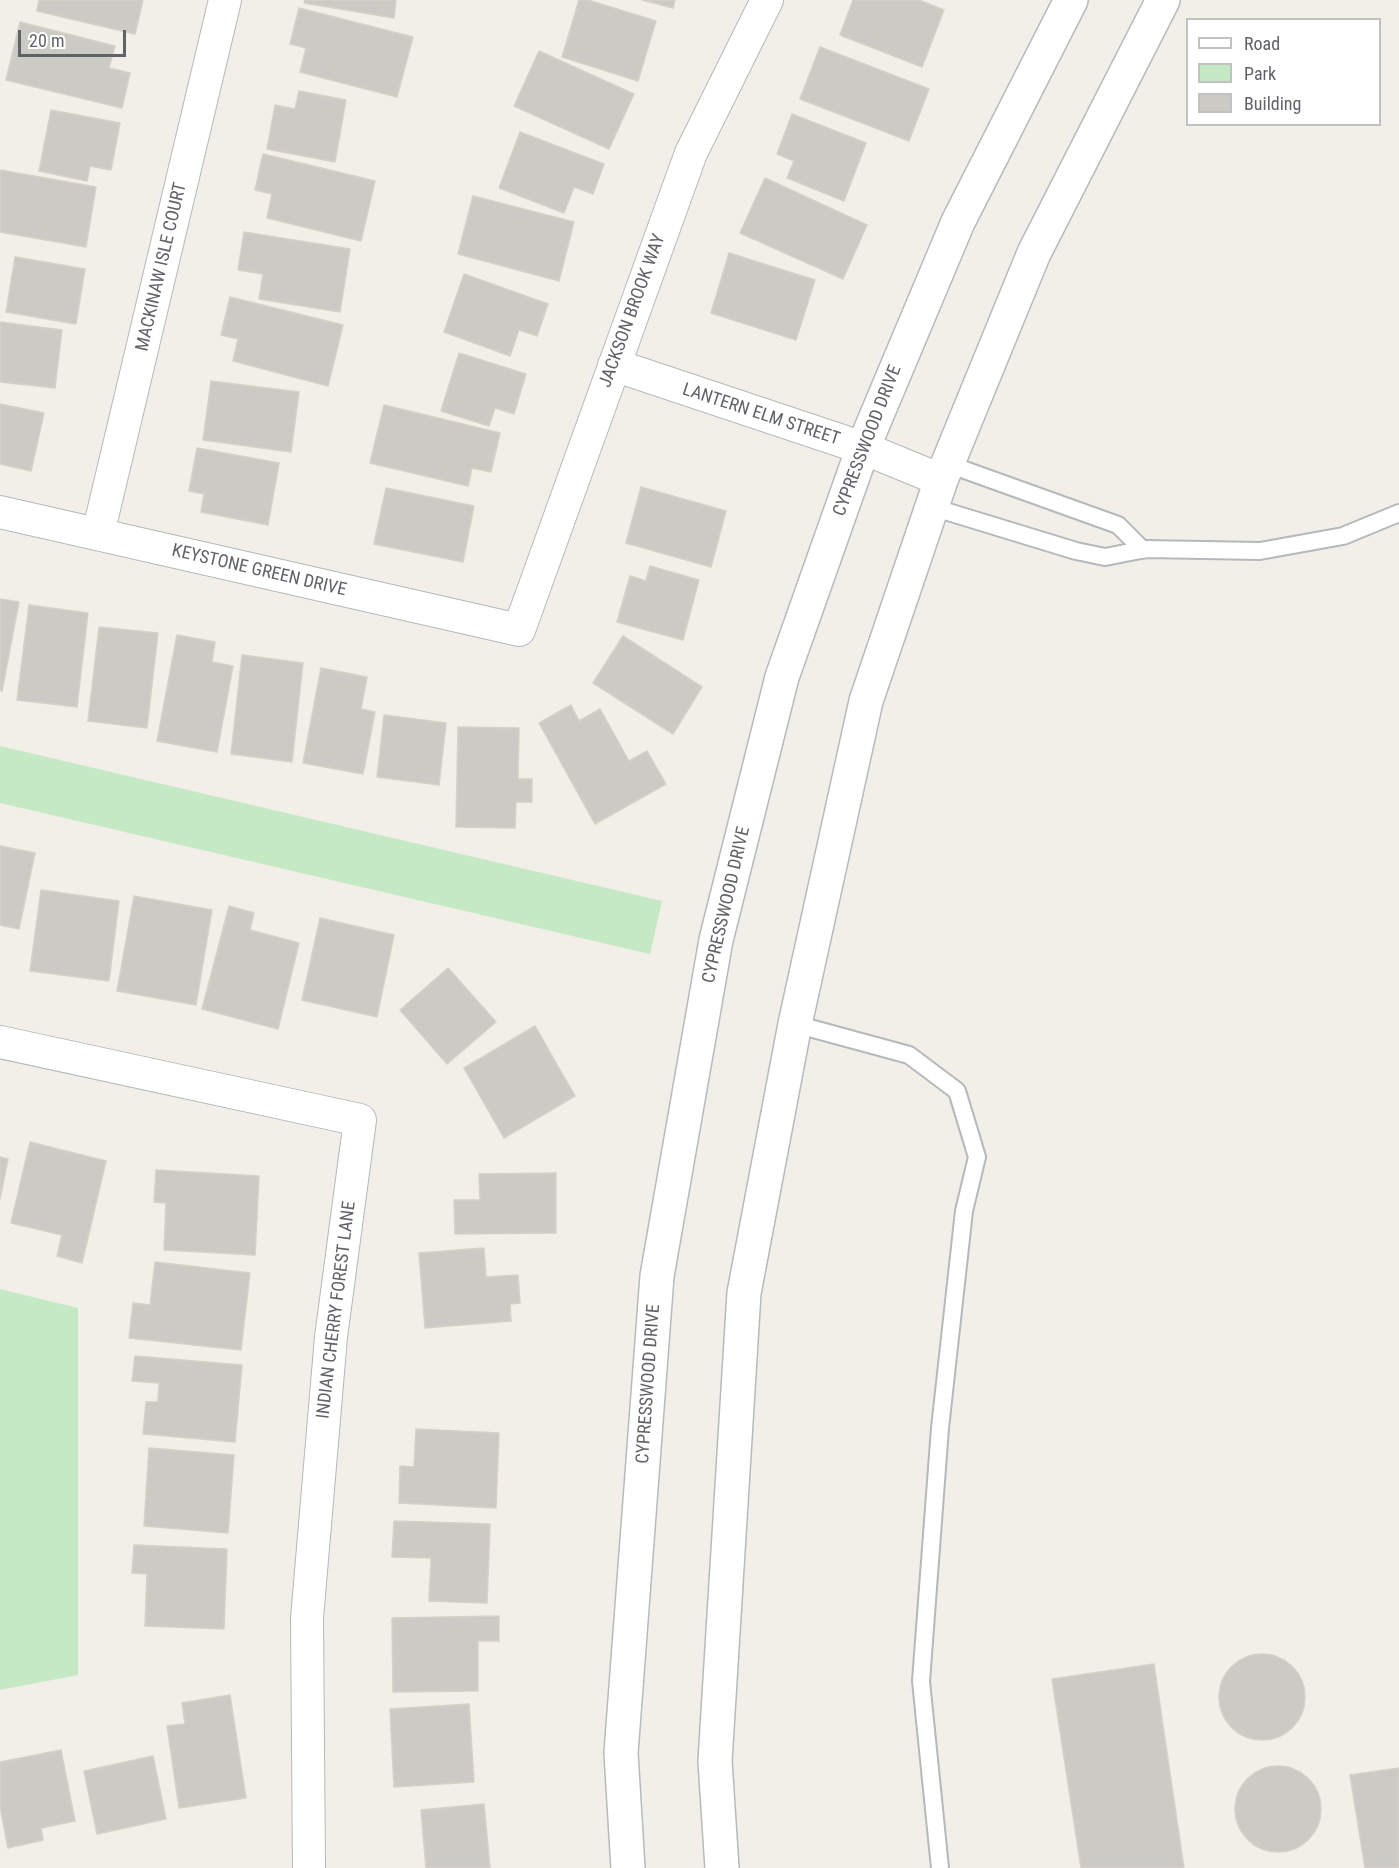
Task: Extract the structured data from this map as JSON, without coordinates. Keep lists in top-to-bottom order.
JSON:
{
  "streets": {
    "main road": ["CYPRESSWOOD DRIVE"],
    "street": [
      "MACKINAW ISLE COURT",
      "JACKSON BROOK WAY",
      "LANTERN ELM STREET",
      "KEYSTONE GREEN DRIVE",
      "INDIAN CHERRY FOREST LANE"
    ]
  },
  "crossings": [
    ["MACKINAW ISLE COURT", "KEYSTONE GREEN DRIVE"],
    ["JACKSON BROOK WAY", "LANTERN ELM STREET"],
    ["JACKSON BROOK WAY", "KEYSTONE GREEN DRIVE"],
    ["LANTERN ELM STREET", "CYPRESSWOOD DRIVE"]
  ],
  "legend": ["Road", "Park", "Building"],
  "scale_bar": "20 m"
}
